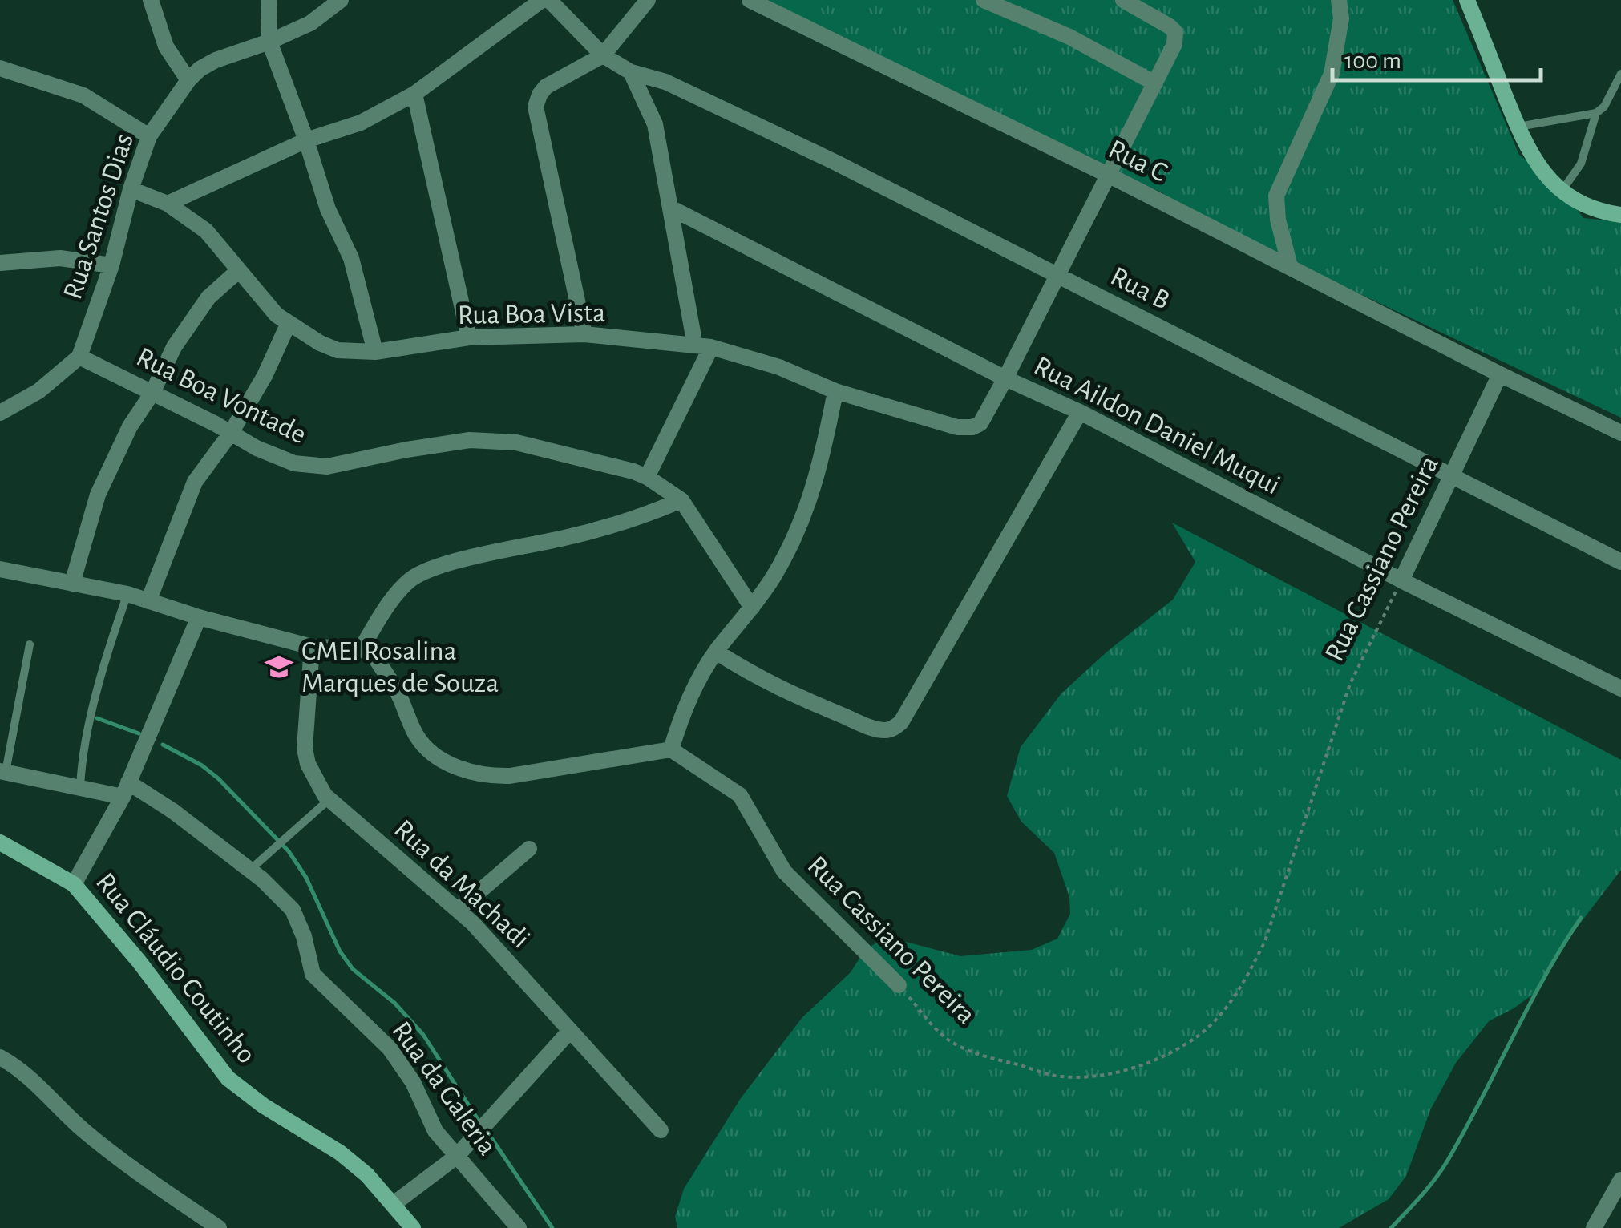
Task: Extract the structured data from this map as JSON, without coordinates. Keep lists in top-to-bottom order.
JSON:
{
  "streets": {
    "street": [
      "Rua C",
      "Rua Santos Dias",
      "Rua B",
      "Rua Boa Vista",
      "Rua Boa Vontade",
      "Rua Aildon Daniel Muqui",
      "Rua Cassiano Pereira",
      "Rua da Machadi",
      "Rua Cláudio Coutinho",
      "Rua da Galeria"
    ]
  },
  "crossings": [
    ["Rua C", "Rua Cassiano Pereira"],
    ["Rua Santos Dias", "Rua Boa Vista"],
    ["Rua Santos Dias", "Rua Boa Vontade"],
    ["Rua B", "Rua Cassiano Pereira"],
    ["Rua Boa Vista", "Rua Aildon Daniel Muqui"],
    ["Rua Aildon Daniel Muqui", "Rua Cassiano Pereira"]
  ],
  "places": {
    "school or university": ["CMEI Rosalina Marques de Souza"]
  },
  "scale_bar": "100 m"
}
